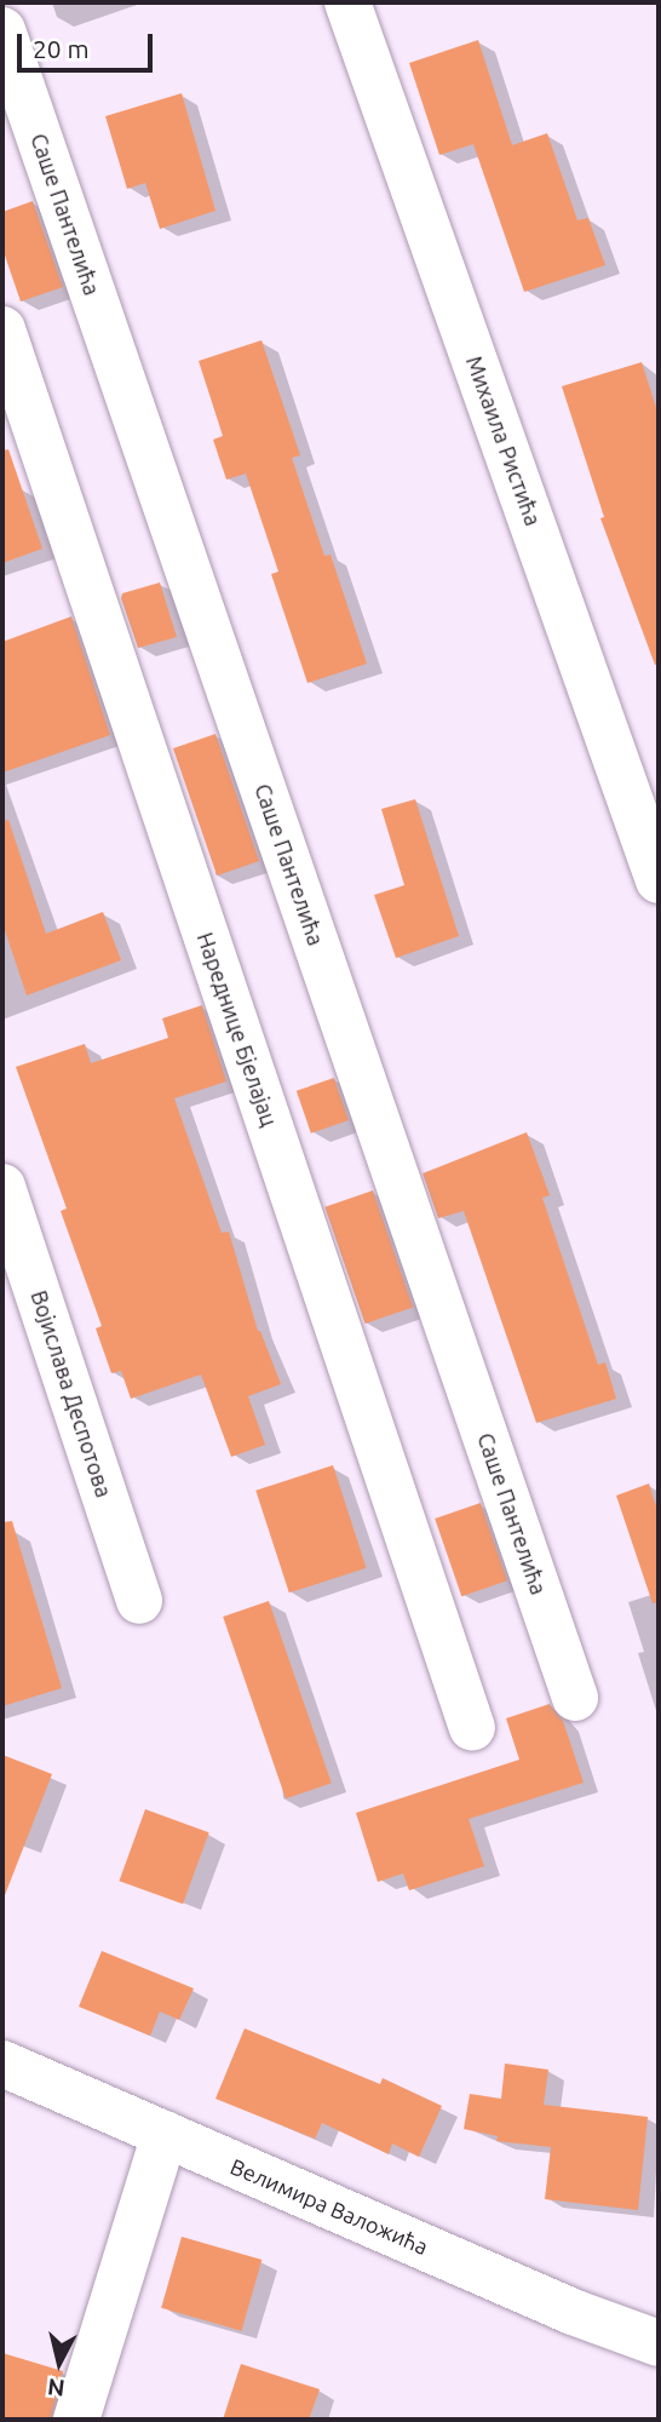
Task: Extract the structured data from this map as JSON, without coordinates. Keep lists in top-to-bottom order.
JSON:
{
  "streets": {
    "street": [
      "Саше Пантелића",
      "Михаила Ристића",
      "Нареднице Бјелајац",
      "Војислава Деспотова",
      "Велимира Валожића"
    ]
  },
  "scale_bar": "20 m",
  "north": "bottom"
}
